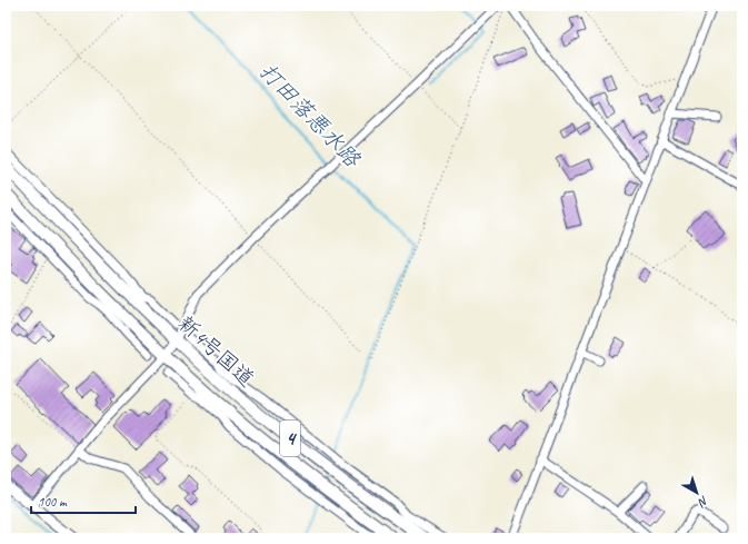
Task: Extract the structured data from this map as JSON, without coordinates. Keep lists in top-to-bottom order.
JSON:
{
  "streets": {
    "highway": ["新4号国道", "4"]
  },
  "water": ["打田落悪水路"],
  "scale_bar": "100 m",
  "north": "bottom right"
}
